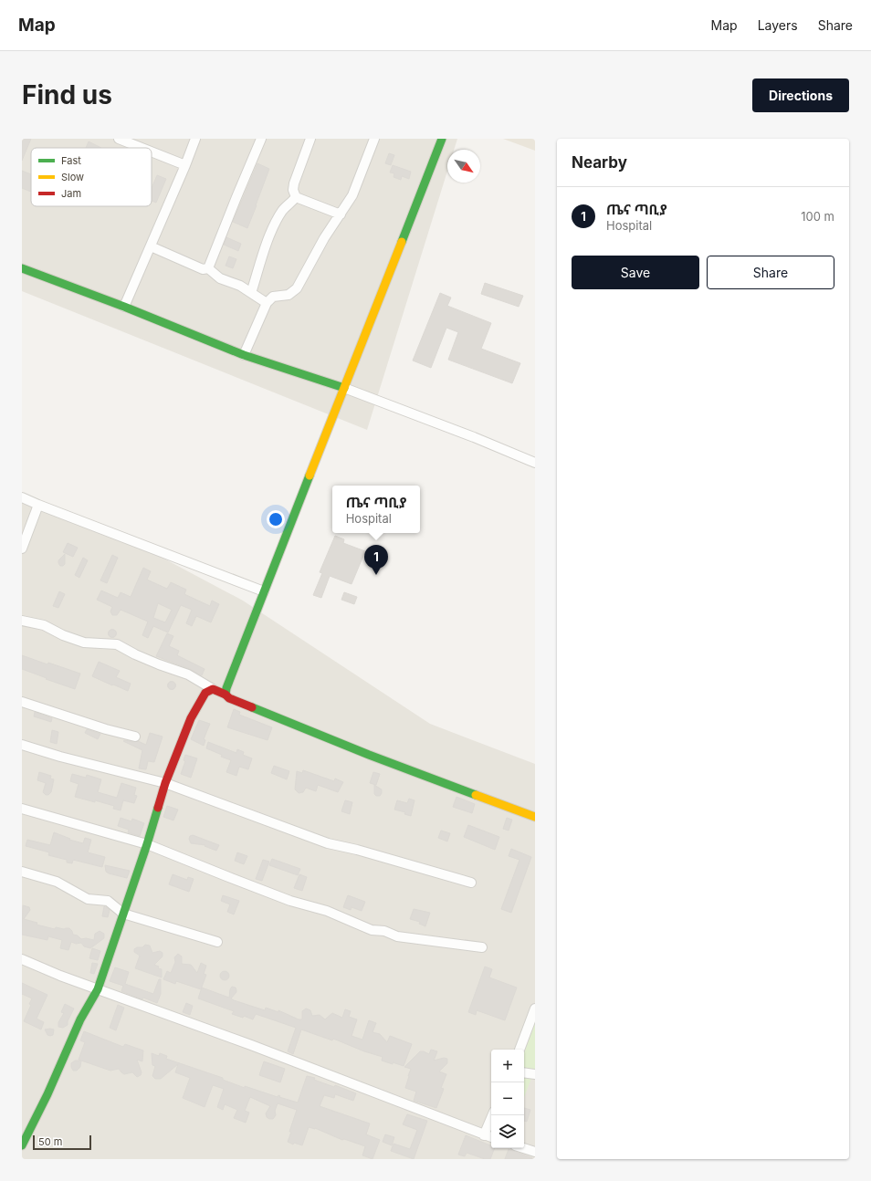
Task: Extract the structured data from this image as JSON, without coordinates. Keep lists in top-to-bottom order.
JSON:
{
  "legend": ["Fast", "Slow", "Jam"],
  "scale_bar": "50 m",
  "north": "bottom right",
  "page": {
    "header": "Map",
    "nav": ["Map", "Layers", "Share"],
    "buttons": [
      "Directions",
      ["Save", "Share"]
    ],
    "title": "Find us",
    "heading": "Nearby",
    "list": [
      {
        "mark": "1",
        "name": "ጤና ጣቢያ",
        "note": "Hospital",
        "value": "100 m"
      }
    ],
    "popup": ["ጤና ጣቢያ", "Hospital"],
    "pins": "1",
    "map_buttons": ["+", "−"],
    "scale": "50 m"
  }
}
